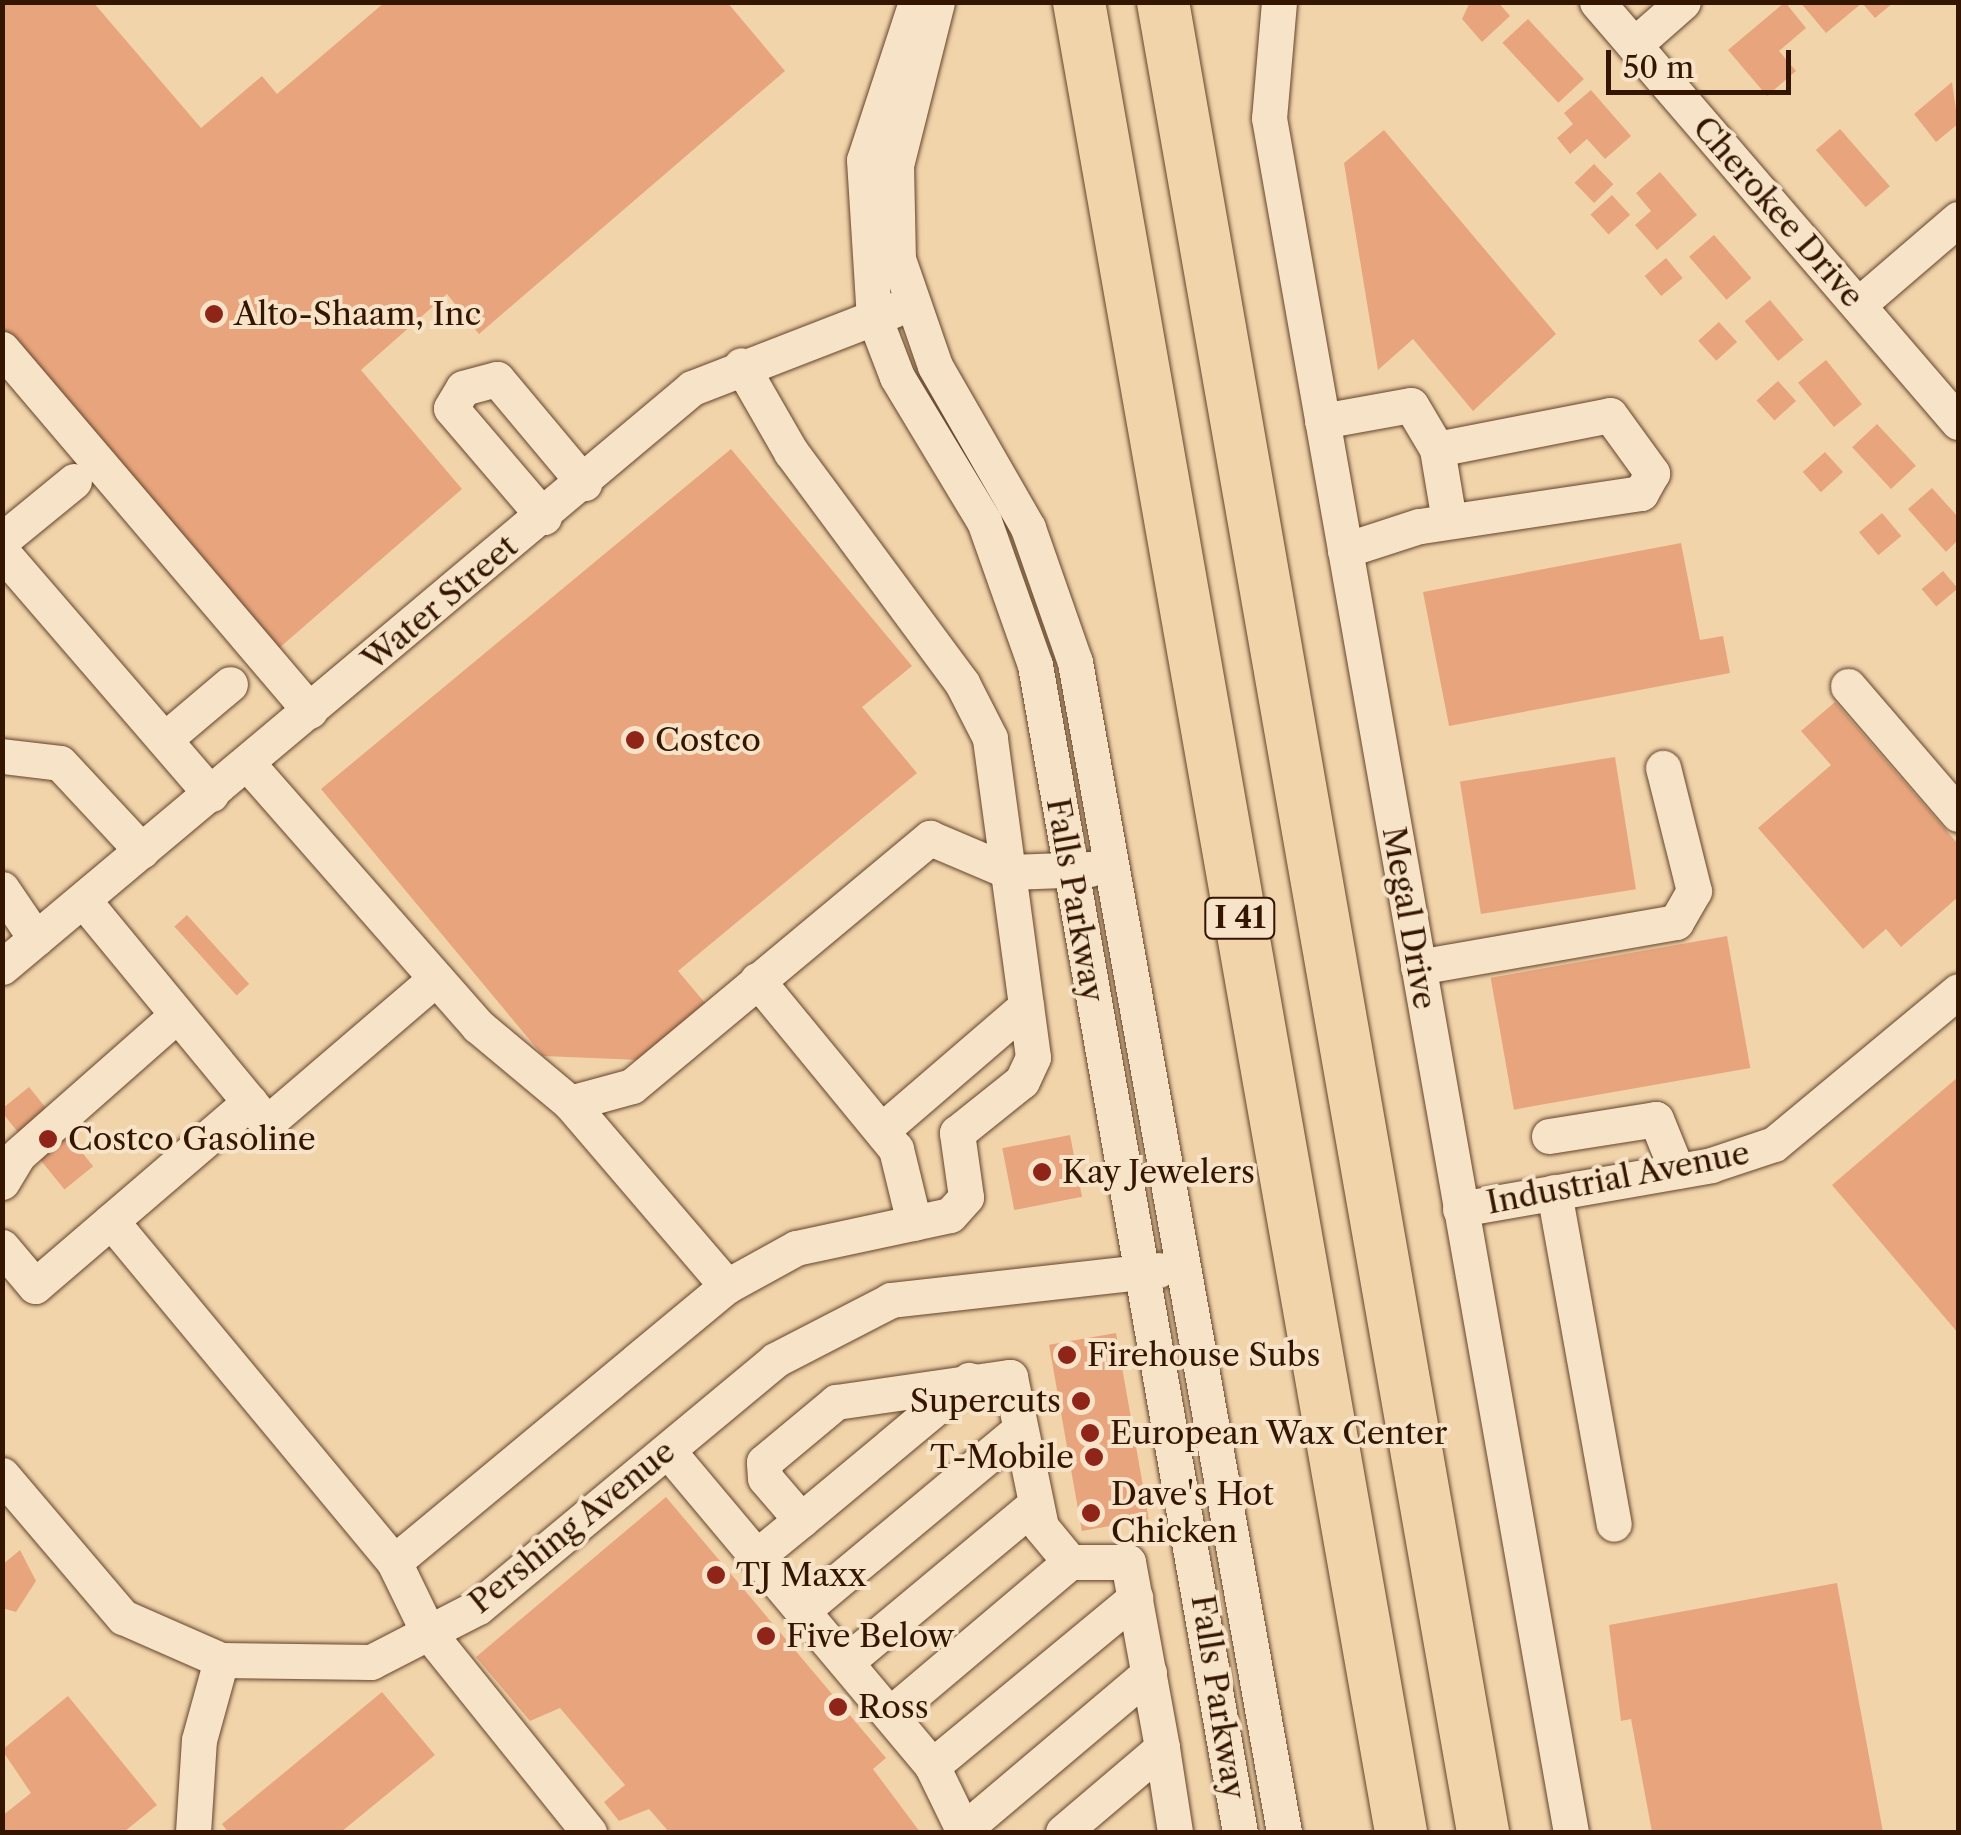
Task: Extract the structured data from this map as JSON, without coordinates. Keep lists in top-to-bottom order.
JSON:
{
  "streets": {
    "highway": ["I 41"],
    "street": [
      "Cherokee Drive",
      "Water Street",
      "Falls Parkway",
      "Megal Drive",
      "Industrial Avenue",
      "Pershing Avenue"
    ]
  },
  "crossings": [
    ["Water Street", "Falls Parkway"],
    ["Falls Parkway", "Pershing Avenue"],
    ["Megal Drive", "Industrial Avenue"]
  ],
  "places": [
    "Alto-Shaam, Inc",
    "Costco",
    "Costco Gasoline",
    "Kay Jewelers",
    "Firehouse Subs",
    "Supercuts",
    "European Wax Center",
    "T-Mobile",
    "Dave's Hot Chicken",
    "TJ Maxx",
    "Five Below",
    "Ross"
  ],
  "scale_bar": "50 m"
}
